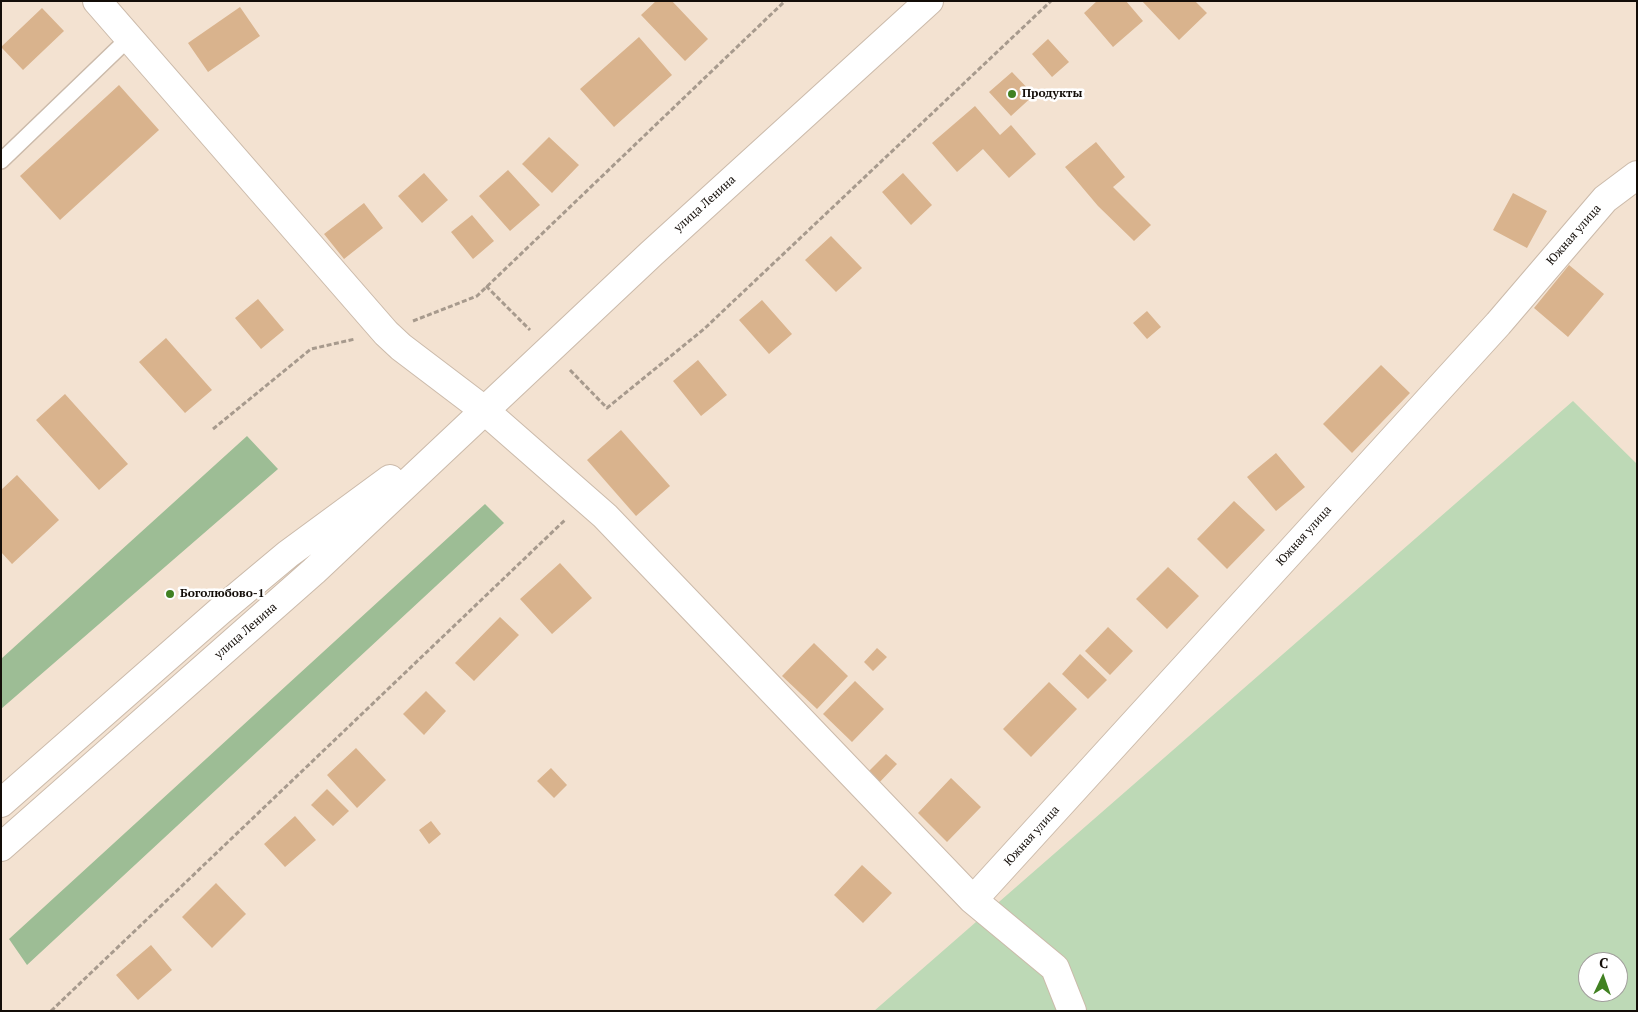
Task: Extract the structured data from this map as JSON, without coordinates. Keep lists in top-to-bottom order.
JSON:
{
  "streets": {
    "main road": ["улица Ленина", "Южная улица"]
  },
  "places": ["Продукты", "Боголюбово-1"],
  "north": "top"
}
